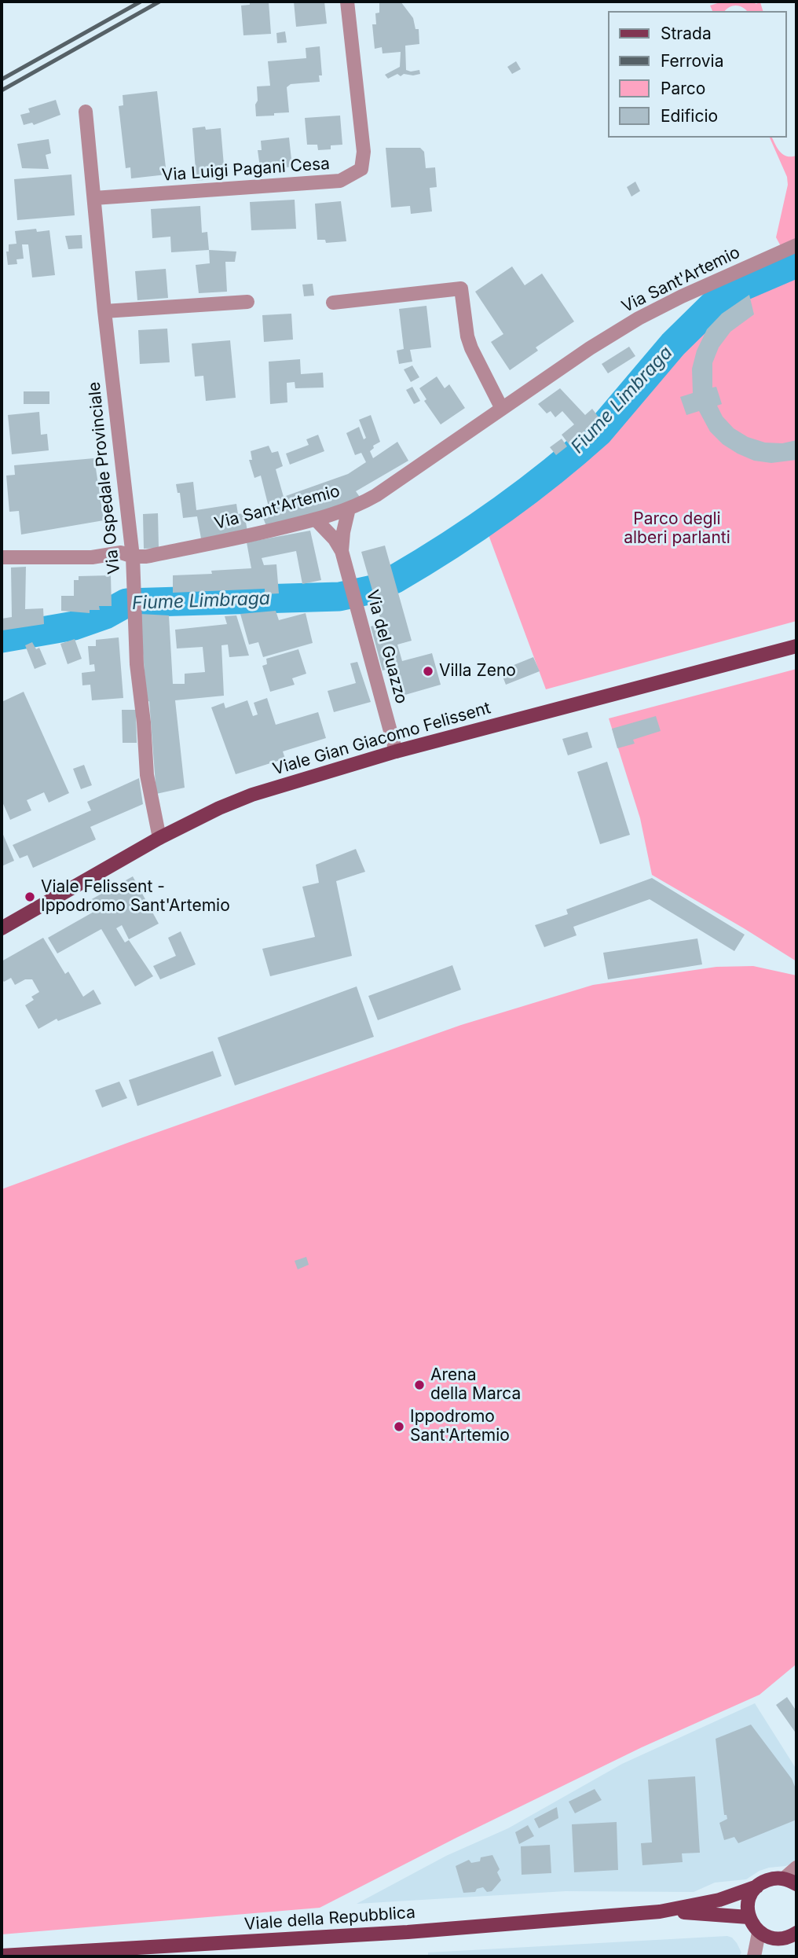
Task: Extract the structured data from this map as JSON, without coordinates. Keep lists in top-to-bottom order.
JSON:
{
  "streets": {
    "main road": ["Viale Gian Giacomo Felissent", "Viale della Repubblica"],
    "street": [
      "Via Luigi Pagani Cesa",
      "Via Sant'Artemio",
      "Via Ospedale Provinciale",
      "Via del Guazzo"
    ]
  },
  "crossings": [
    ["Via Luigi Pagani Cesa", "Via Ospedale Provinciale"],
    ["Via Sant'Artemio", "Via Ospedale Provinciale"],
    ["Via Sant'Artemio", "Via del Guazzo"],
    ["Via Ospedale Provinciale", "Viale Gian Giacomo Felissent"],
    ["Via del Guazzo", "Viale Gian Giacomo Felissent"]
  ],
  "water": ["Fiume Limbraga"],
  "parks": ["Parco degli alberi parlanti"],
  "places": [
    "Villa Zeno",
    "Viale Felissent - Ippodromo Sant'Artemio",
    "Arena della Marca",
    "Ippodromo Sant'Artemio"
  ],
  "legend": [
    "Strada",
    "Ferrovia",
    "Parco",
    "Edificio"
  ]
}
